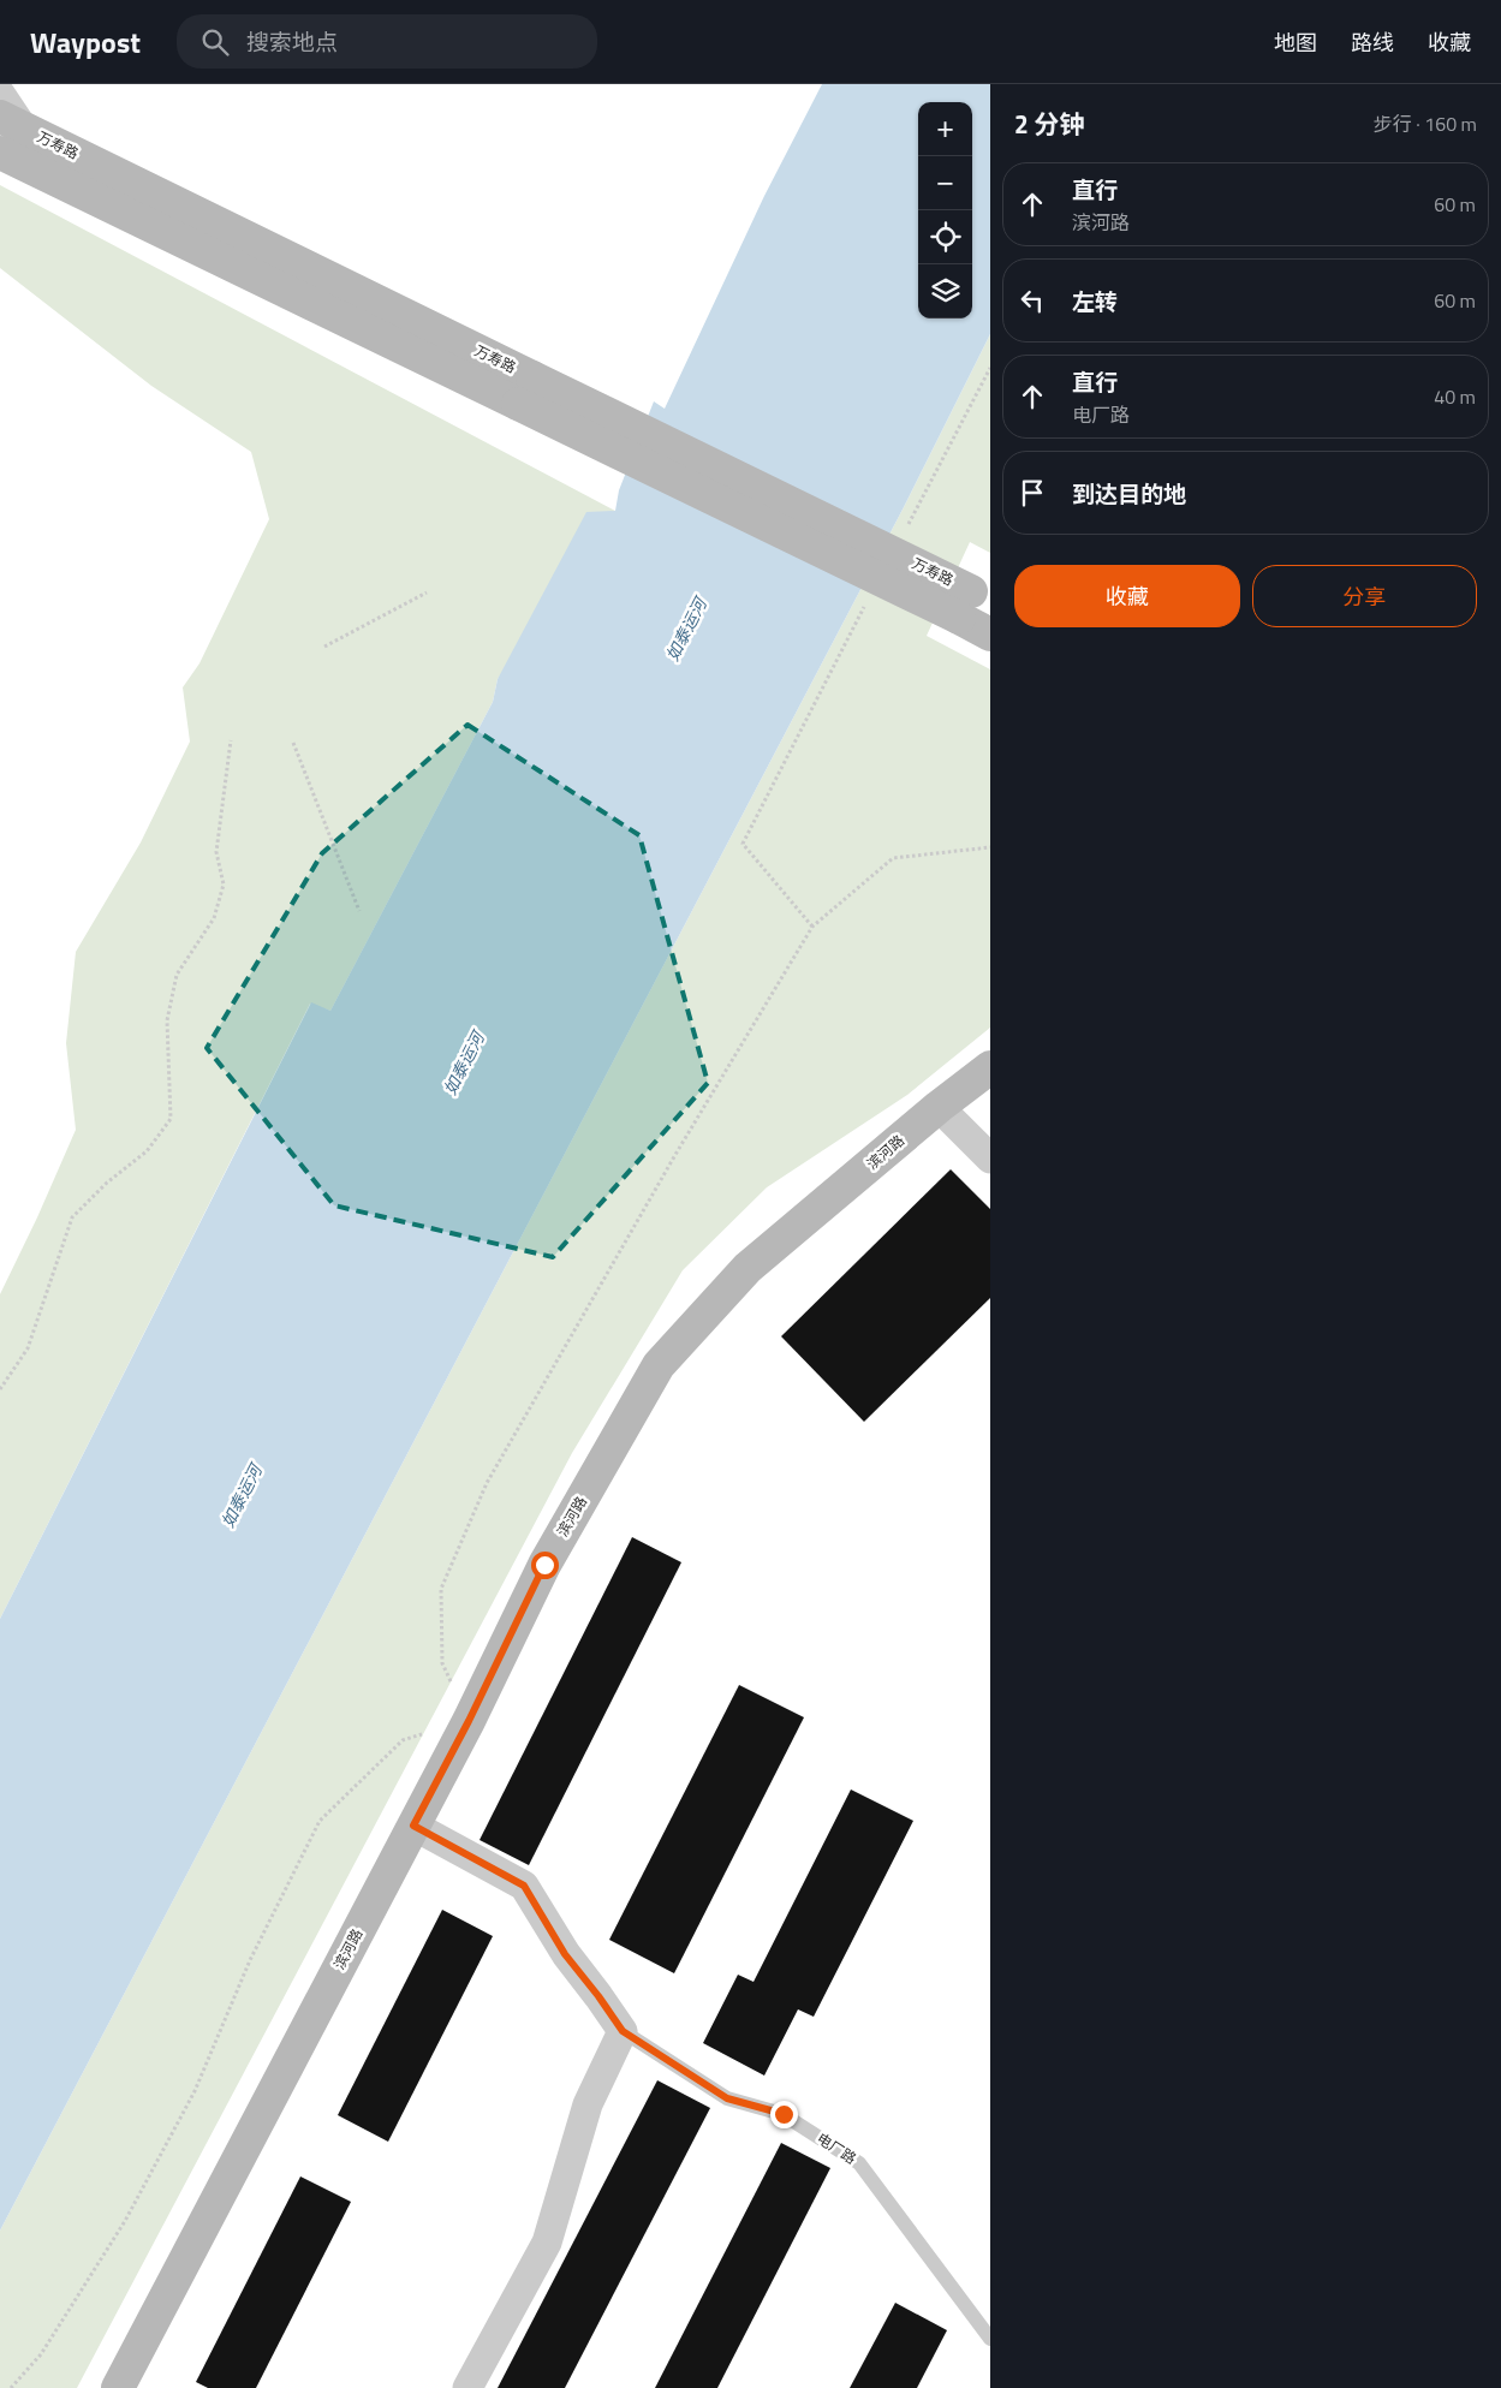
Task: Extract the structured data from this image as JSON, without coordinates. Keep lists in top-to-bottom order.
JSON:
{
  "streets": {
    "main road": ["万寿路", "滨河路"],
    "lane": ["电厂路"]
  },
  "water": ["如泰运河"],
  "page": {
    "header": "Waypost",
    "search": "搜索地点",
    "nav": ["地图", "路线", "收藏"],
    "heading": ["2 分钟", "步行 · 160 m"],
    "map_buttons": ["+", "−"],
    "list": [
      ["直行", "滨河路", "60 m"],
      ["左转", "60 m"],
      ["直行", "电厂路", "40 m"],
      "到达目的地"
    ],
    "buttons": ["收藏", "分享"]
  }
}
